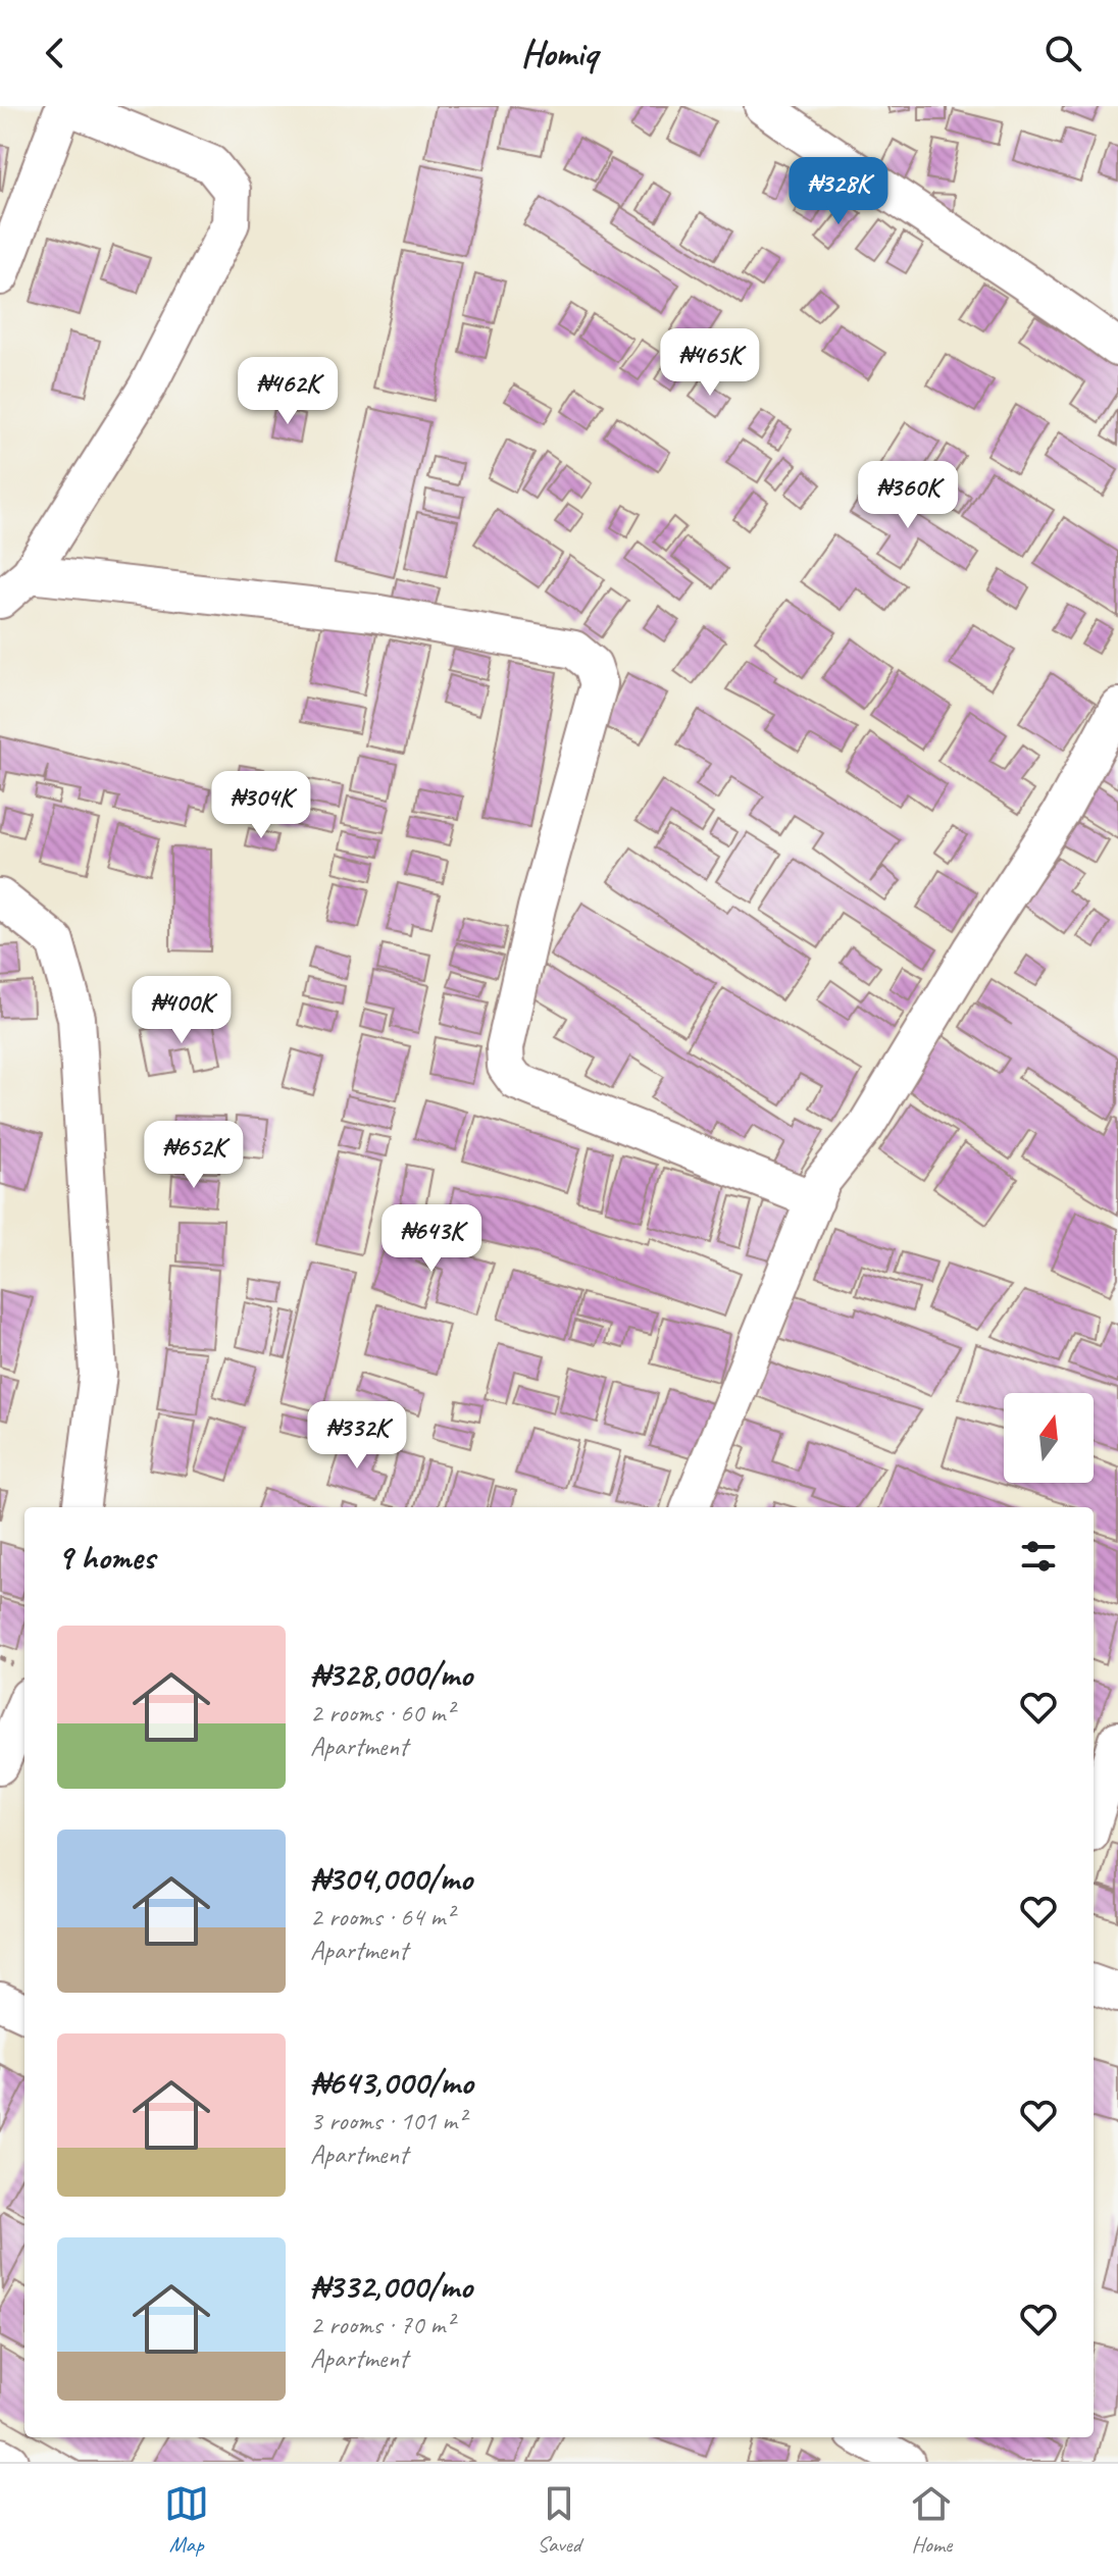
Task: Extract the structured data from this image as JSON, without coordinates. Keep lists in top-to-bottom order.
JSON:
{
  "north": "top",
  "page": {
    "header": "Homiq",
    "price": [
      "₦328K",
      "₦465K",
      "₦462K",
      "₦360K",
      "₦304K",
      "₦400K",
      "₦652K",
      "₦643K",
      "₦332K"
    ],
    "heading": "9 homes",
    "list": [
      {
        "name": "₦328,000/mo",
        "note": "2 rooms · 60 m² · Apartment"
      },
      {
        "name": "₦304,000/mo",
        "note": "2 rooms · 64 m² · Apartment"
      },
      {
        "name": "₦643,000/mo",
        "note": "3 rooms · 101 m² · Apartment"
      },
      {
        "name": "₦332,000/mo",
        "note": "2 rooms · 70 m² · Apartment"
      }
    ],
    "tabs": ["Map", "Saved", "Home"]
  }
}
